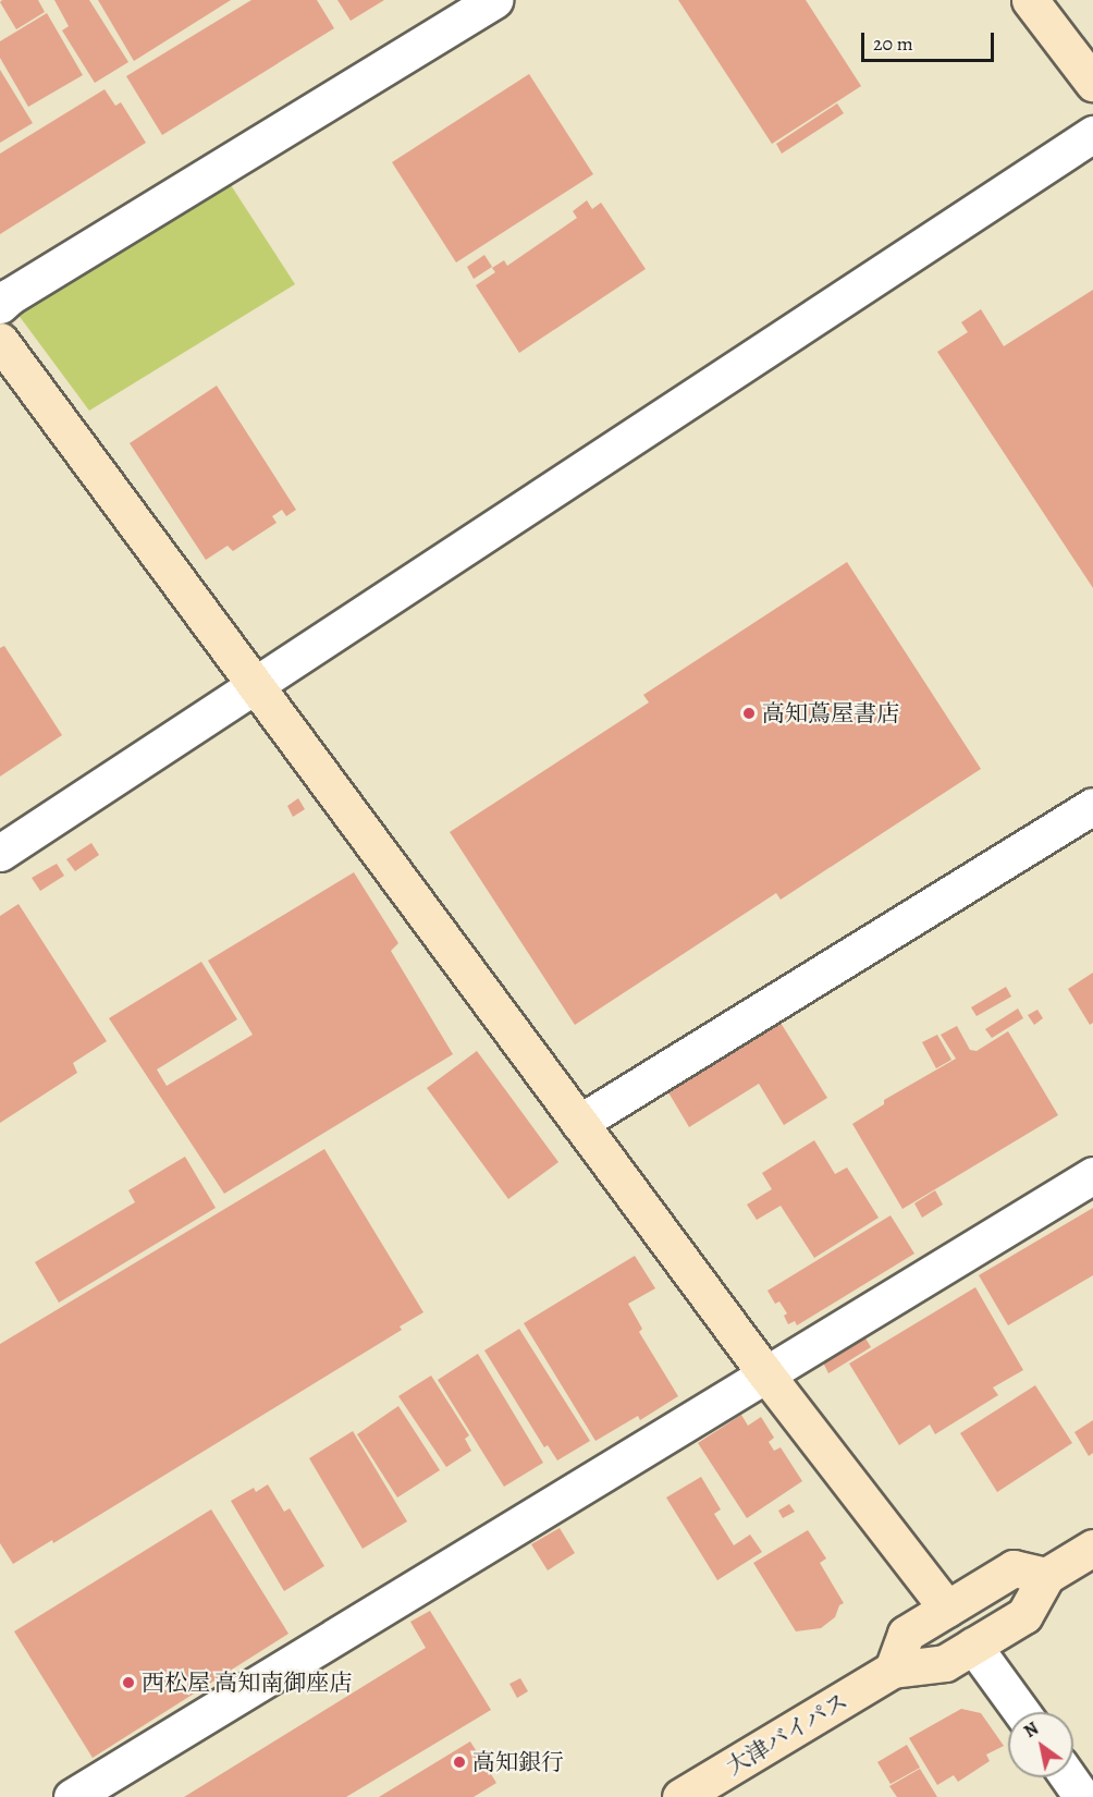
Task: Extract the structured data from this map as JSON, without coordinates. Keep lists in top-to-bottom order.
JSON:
{
  "streets": {
    "street": ["大津バイパス"]
  },
  "places": ["高知蔦屋書店", "西松屋 高知南御座店", "高知銀行"],
  "scale_bar": "20 m",
  "north": "top left"
}
